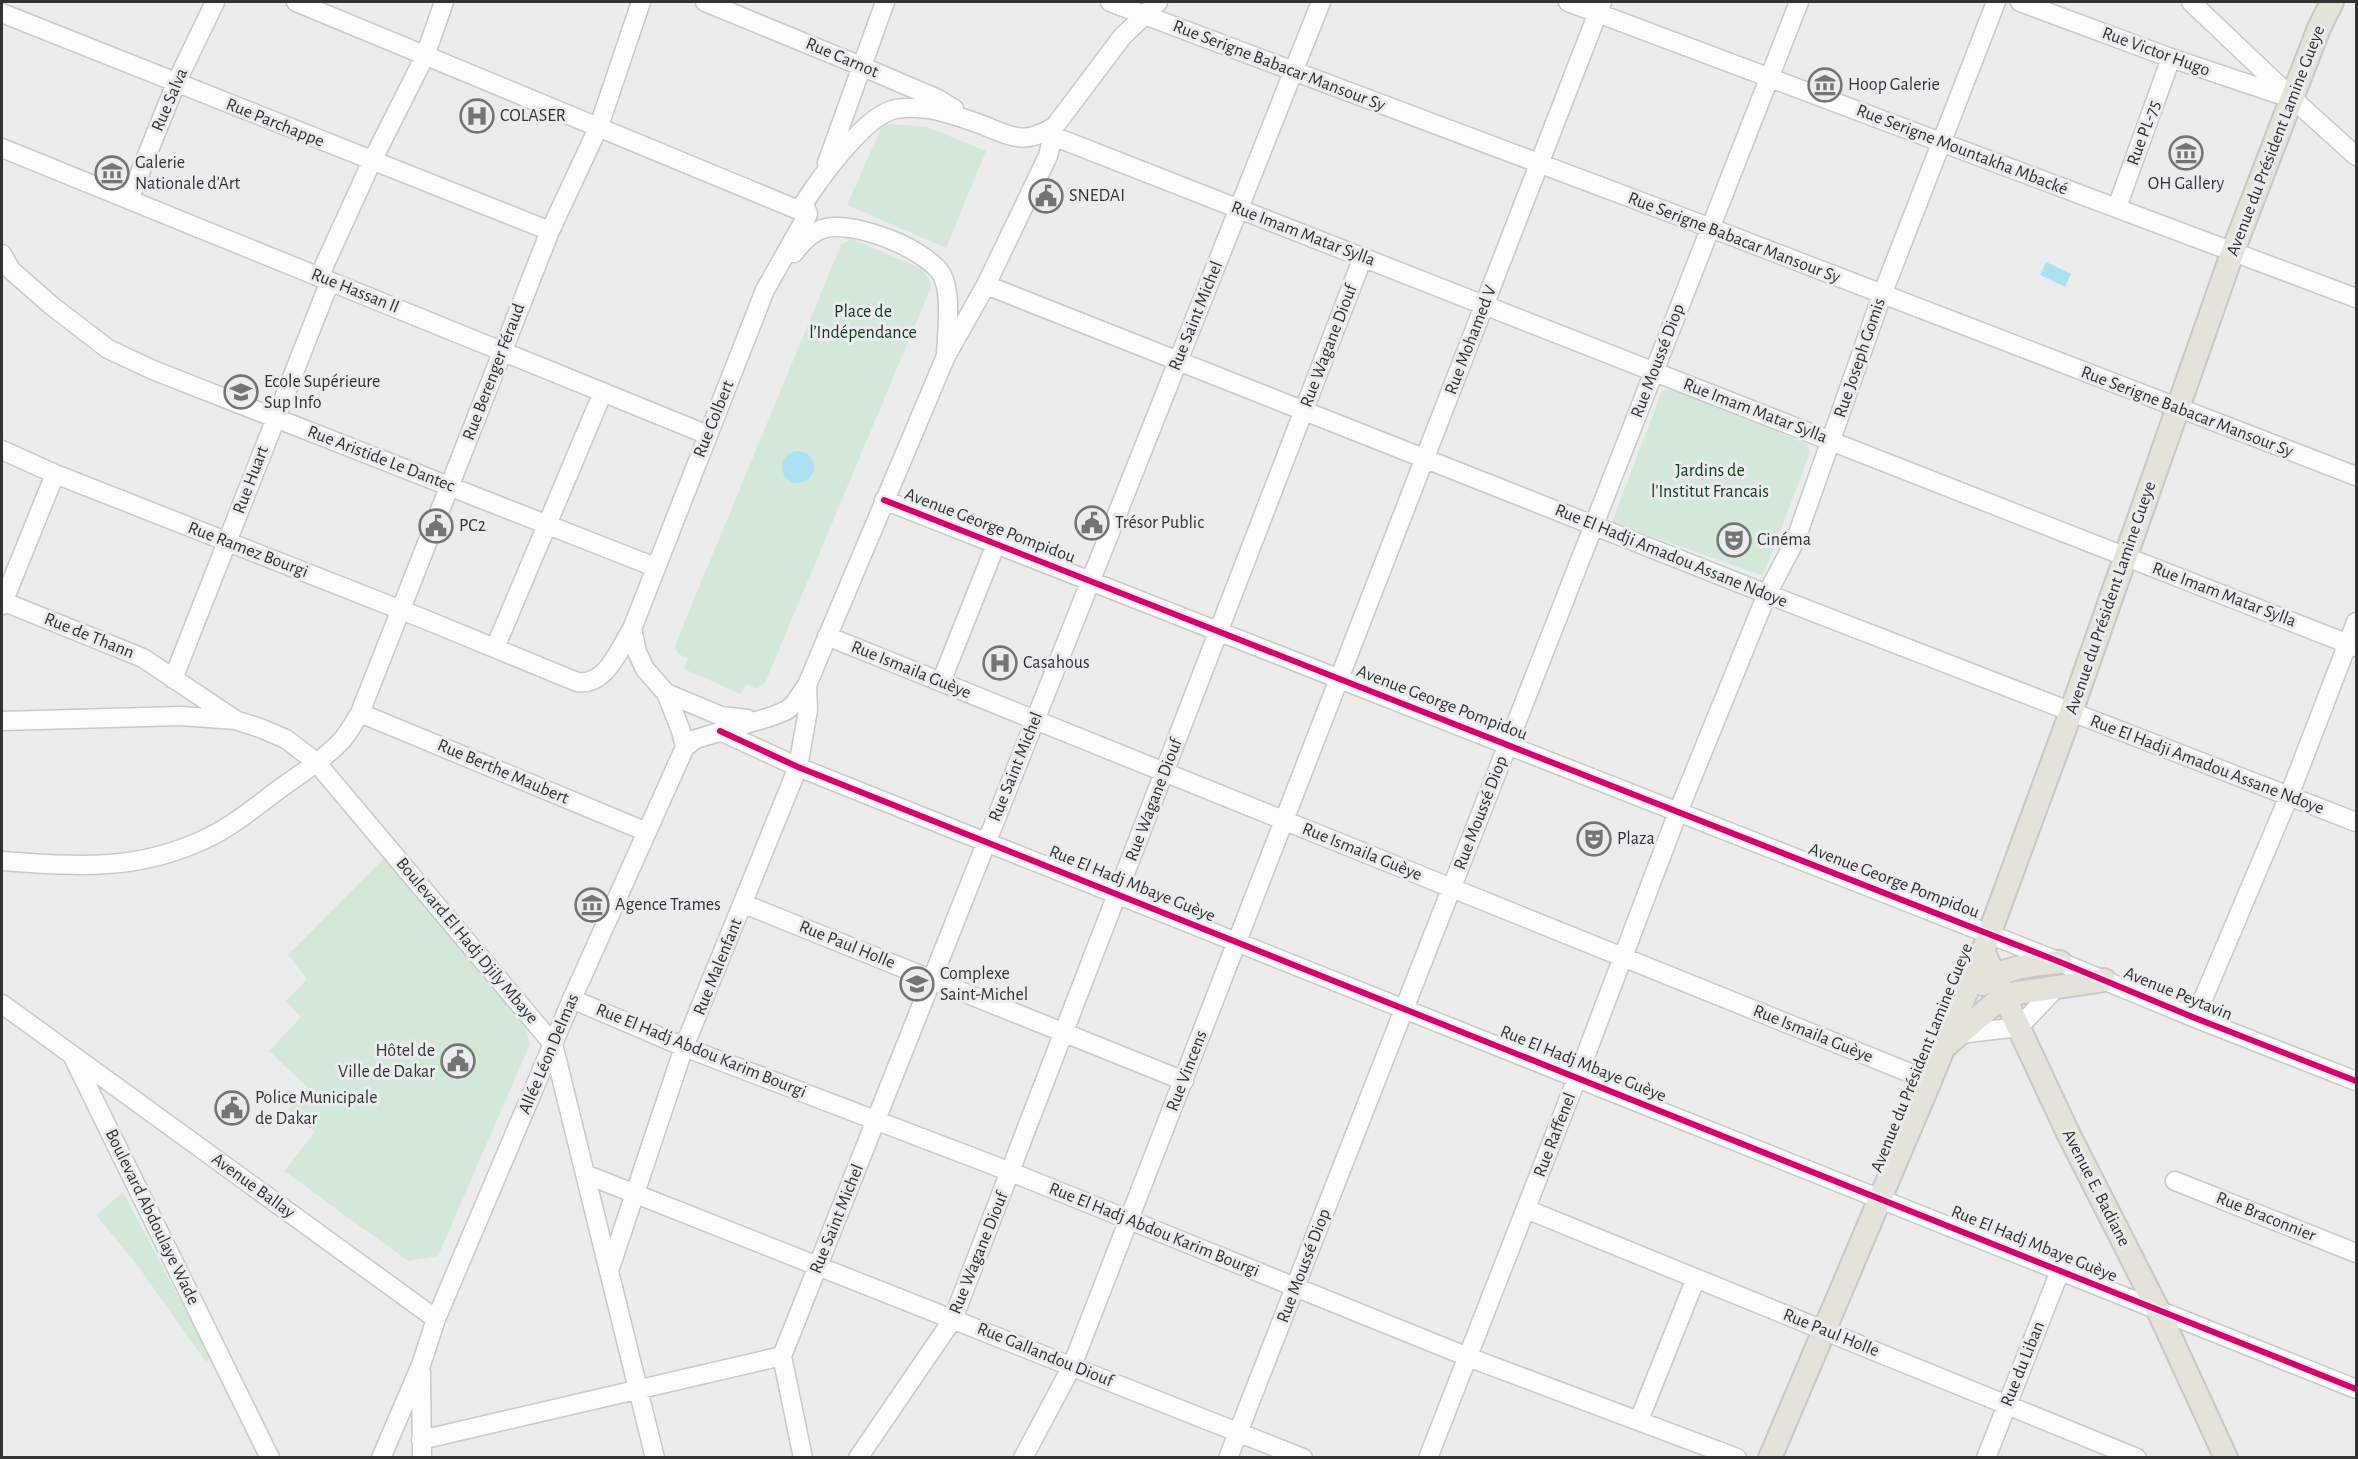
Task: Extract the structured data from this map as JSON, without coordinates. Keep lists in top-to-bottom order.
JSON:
{
  "streets": {
    "main road": ["Avenue du Président Lamine Gueye", "Avenue E. Badiane"],
    "street": [
      "Rue Victor Hugo",
      "Rue Carnot",
      "Rue Serigne Babacar Mansour Sy",
      "Rue Salva",
      "Rue Parchappe",
      "Rue PL-75",
      "Rue Serigne Mountakha Mbacké",
      "Rue Imam Matar Sylla",
      "Rue Hassan ll",
      "Rue Saint Michel",
      "Rue Mohamed V",
      "Rue Wagane Diouf",
      "Rue Joseph Gomis",
      "Rue Moussé Diop",
      "Rue Berenger Féraud",
      "Rue Colbert",
      "Rue Aristide Le Dantec",
      "Rue Huart",
      "Avenue George Pompidou",
      "Rue Ramez Bourgi",
      "Rue El Hadji Amadou Assane Ndoye",
      "Rue de Thann",
      "Rue Ismaila Guèye",
      "Rue Berthe Maubert",
      "Rue El Hadj Mbaye Guèye",
      "Boulevard El Hadj Djily Mbaye",
      "Rue Paul Holle",
      "Rue Malenfant",
      "Avenue Peytavin",
      "Rue El Hadj Abdou Karim Bourgi",
      "Allée Léon Delmas",
      "Rue Vincens",
      "Rue Raffenel",
      "Avenue Ballay",
      "Boulevard Abdoulaye Wade",
      "Rue Braconnier",
      "Rue Gallandou Diouf",
      "Rue du Liban"
    ]
  },
  "crossings": [
    ["Rue Victor Hugo", "Rue PL-75"],
    ["Rue Victor Hugo", "Avenue du Président Lamine Gueye"],
    ["Rue Serigne Babacar Mansour Sy", "Avenue du Président Lamine Gueye"],
    ["Rue Serigne Babacar Mansour Sy", "Rue Saint Michel"],
    ["Rue Serigne Babacar Mansour Sy", "Rue Mohamed V"],
    ["Rue Serigne Babacar Mansour Sy", "Rue Joseph Gomis"],
    ["Rue Serigne Babacar Mansour Sy", "Rue Moussé Diop"],
    ["Rue Salva", "Rue Parchappe"],
    ["Rue Salva", "Rue Hassan ll"],
    ["Rue Parchappe", "Rue Berenger Féraud"],
    ["Rue Parchappe", "Rue Huart"],
    ["Rue PL-75", "Rue Serigne Mountakha Mbacké"],
    ["Avenue du Président Lamine Gueye", "Rue Serigne Mountakha Mbacké"],
    ["Avenue du Président Lamine Gueye", "Rue Imam Matar Sylla"],
    ["Avenue du Président Lamine Gueye", "Avenue George Pompidou"],
    ["Avenue du Président Lamine Gueye", "Rue El Hadji Amadou Assane Ndoye"],
    ["Avenue du Président Lamine Gueye", "Rue Ismaila Guèye"],
    ["Avenue du Président Lamine Gueye", "Rue El Hadj Mbaye Guèye"],
    ["Avenue du Président Lamine Gueye", "Rue Paul Holle"],
    ["Avenue du Président Lamine Gueye", "Avenue Peytavin"],
    ["Avenue du Président Lamine Gueye", "Avenue E. Badiane"],
    ["Rue Serigne Mountakha Mbacké", "Rue Mohamed V"],
    ["Rue Serigne Mountakha Mbacké", "Rue Joseph Gomis"],
    ["Rue Serigne Mountakha Mbacké", "Rue Moussé Diop"],
    ["Rue Imam Matar Sylla", "Rue Saint Michel"],
    ["Rue Imam Matar Sylla", "Rue Mohamed V"],
    ["Rue Imam Matar Sylla", "Rue Wagane Diouf"],
    ["Rue Imam Matar Sylla", "Rue Joseph Gomis"],
    ["Rue Imam Matar Sylla", "Rue Moussé Diop"],
    ["Rue Hassan ll", "Rue Berenger Féraud"],
    ["Rue Hassan ll", "Rue Colbert"],
    ["Rue Hassan ll", "Rue Huart"],
    ["Rue Saint Michel", "Avenue George Pompidou"],
    ["Rue Saint Michel", "Rue El Hadji Amadou Assane Ndoye"],
    ["Rue Saint Michel", "Rue Ismaila Guèye"],
    ["Rue Saint Michel", "Rue El Hadj Mbaye Guèye"],
    ["Rue Saint Michel", "Rue Paul Holle"],
    ["Rue Saint Michel", "Rue El Hadj Abdou Karim Bourgi"],
    ["Rue Saint Michel", "Rue Gallandou Diouf"],
    ["Rue Mohamed V", "Avenue George Pompidou"],
    ["Rue Mohamed V", "Rue El Hadji Amadou Assane Ndoye"],
    ["Rue Mohamed V", "Rue Vincens"],
    ["Rue Wagane Diouf", "Avenue George Pompidou"],
    ["Rue Wagane Diouf", "Rue El Hadji Amadou Assane Ndoye"],
    ["Rue Wagane Diouf", "Rue Ismaila Guèye"],
    ["Rue Wagane Diouf", "Rue El Hadj Mbaye Guèye"],
    ["Rue Wagane Diouf", "Rue Paul Holle"],
    ["Rue Wagane Diouf", "Rue El Hadj Abdou Karim Bourgi"],
    ["Rue Wagane Diouf", "Rue Gallandou Diouf"],
    ["Rue Joseph Gomis", "Avenue George Pompidou"],
    ["Rue Joseph Gomis", "Rue El Hadji Amadou Assane Ndoye"],
    ["Rue Joseph Gomis", "Rue Raffenel"],
    ["Rue Moussé Diop", "Avenue George Pompidou"],
    ["Rue Moussé Diop", "Rue El Hadji Amadou Assane Ndoye"],
    ["Rue Moussé Diop", "Rue Ismaila Guèye"],
    ["Rue Moussé Diop", "Rue El Hadj Mbaye Guèye"],
    ["Rue Moussé Diop", "Rue El Hadj Abdou Karim Bourgi"],
    ["Rue Moussé Diop", "Rue Gallandou Diouf"],
    ["Rue Berenger Féraud", "Rue Aristide Le Dantec"],
    ["Rue Berenger Féraud", "Rue Ramez Bourgi"],
    ["Rue Berenger Féraud", "Rue Berthe Maubert"],
    ["Rue Berenger Féraud", "Boulevard El Hadj Djily Mbaye"],
    ["Rue Colbert", "Rue Aristide Le Dantec"],
    ["Rue Colbert", "Rue Ramez Bourgi"],
    ["Rue Aristide Le Dantec", "Rue Huart"],
    ["Rue Huart", "Rue Ramez Bourgi"],
    ["Rue Huart", "Rue de Thann"],
    ["Avenue George Pompidou", "Avenue Peytavin"],
    ["Avenue George Pompidou", "Rue Vincens"],
    ["Avenue George Pompidou", "Rue Raffenel"],
    ["Avenue George Pompidou", "Avenue E. Badiane"],
    ["Rue de Thann", "Boulevard El Hadj Djily Mbaye"],
    ["Rue Ismaila Guèye", "Rue Vincens"],
    ["Rue Ismaila Guèye", "Rue Raffenel"],
    ["Rue Berthe Maubert", "Allée Léon Delmas"],
    ["Rue El Hadj Mbaye Guèye", "Rue Malenfant"],
    ["Rue El Hadj Mbaye Guèye", "Rue Vincens"],
    ["Rue El Hadj Mbaye Guèye", "Rue Raffenel"],
    ["Rue El Hadj Mbaye Guèye", "Avenue E. Badiane"],
    ["Rue El Hadj Mbaye Guèye", "Rue du Liban"],
    ["Boulevard El Hadj Djily Mbaye", "Rue Malenfant"],
    ["Boulevard El Hadj Djily Mbaye", "Allée Léon Delmas"],
    ["Boulevard El Hadj Djily Mbaye", "Rue Gallandou Diouf"],
    ["Rue Paul Holle", "Rue Malenfant"],
    ["Rue Paul Holle", "Rue Vincens"],
    ["Rue Paul Holle", "Rue Raffenel"],
    ["Rue Paul Holle", "Rue du Liban"],
    ["Rue Malenfant", "Rue El Hadj Abdou Karim Bourgi"],
    ["Rue Malenfant", "Rue Gallandou Diouf"],
    ["Avenue Peytavin", "Avenue E. Badiane"],
    ["Rue El Hadj Abdou Karim Bourgi", "Allée Léon Delmas"],
    ["Rue El Hadj Abdou Karim Bourgi", "Rue Vincens"],
    ["Rue El Hadj Abdou Karim Bourgi", "Rue Raffenel"],
    ["Allée Léon Delmas", "Avenue Ballay"],
    ["Rue Vincens", "Rue Gallandou Diouf"],
    ["Avenue Ballay", "Boulevard Abdoulaye Wade"]
  ],
  "parks": ["Place de l’Indépendance", "Jardins de l'Institut Francais"],
  "places": {
    "museum": [
      "Hoop Galerie",
      "OH Gallery",
      "Galerie Nationale d'Art",
      "Agence Trames"
    ],
    "hospital": ["COLASER", "Casahous"],
    "public building": [
      "SNEDAI",
      "Trésor Public",
      "PC2",
      "Hôtel de Ville de Dakar",
      "Police Municipale de Dakar"
    ],
    "school or university": ["Ecole Supérieure Sup Info", "Complexe Saint-Michel"],
    "theatre": ["Cinéma", "Plaza"]
  }
}
